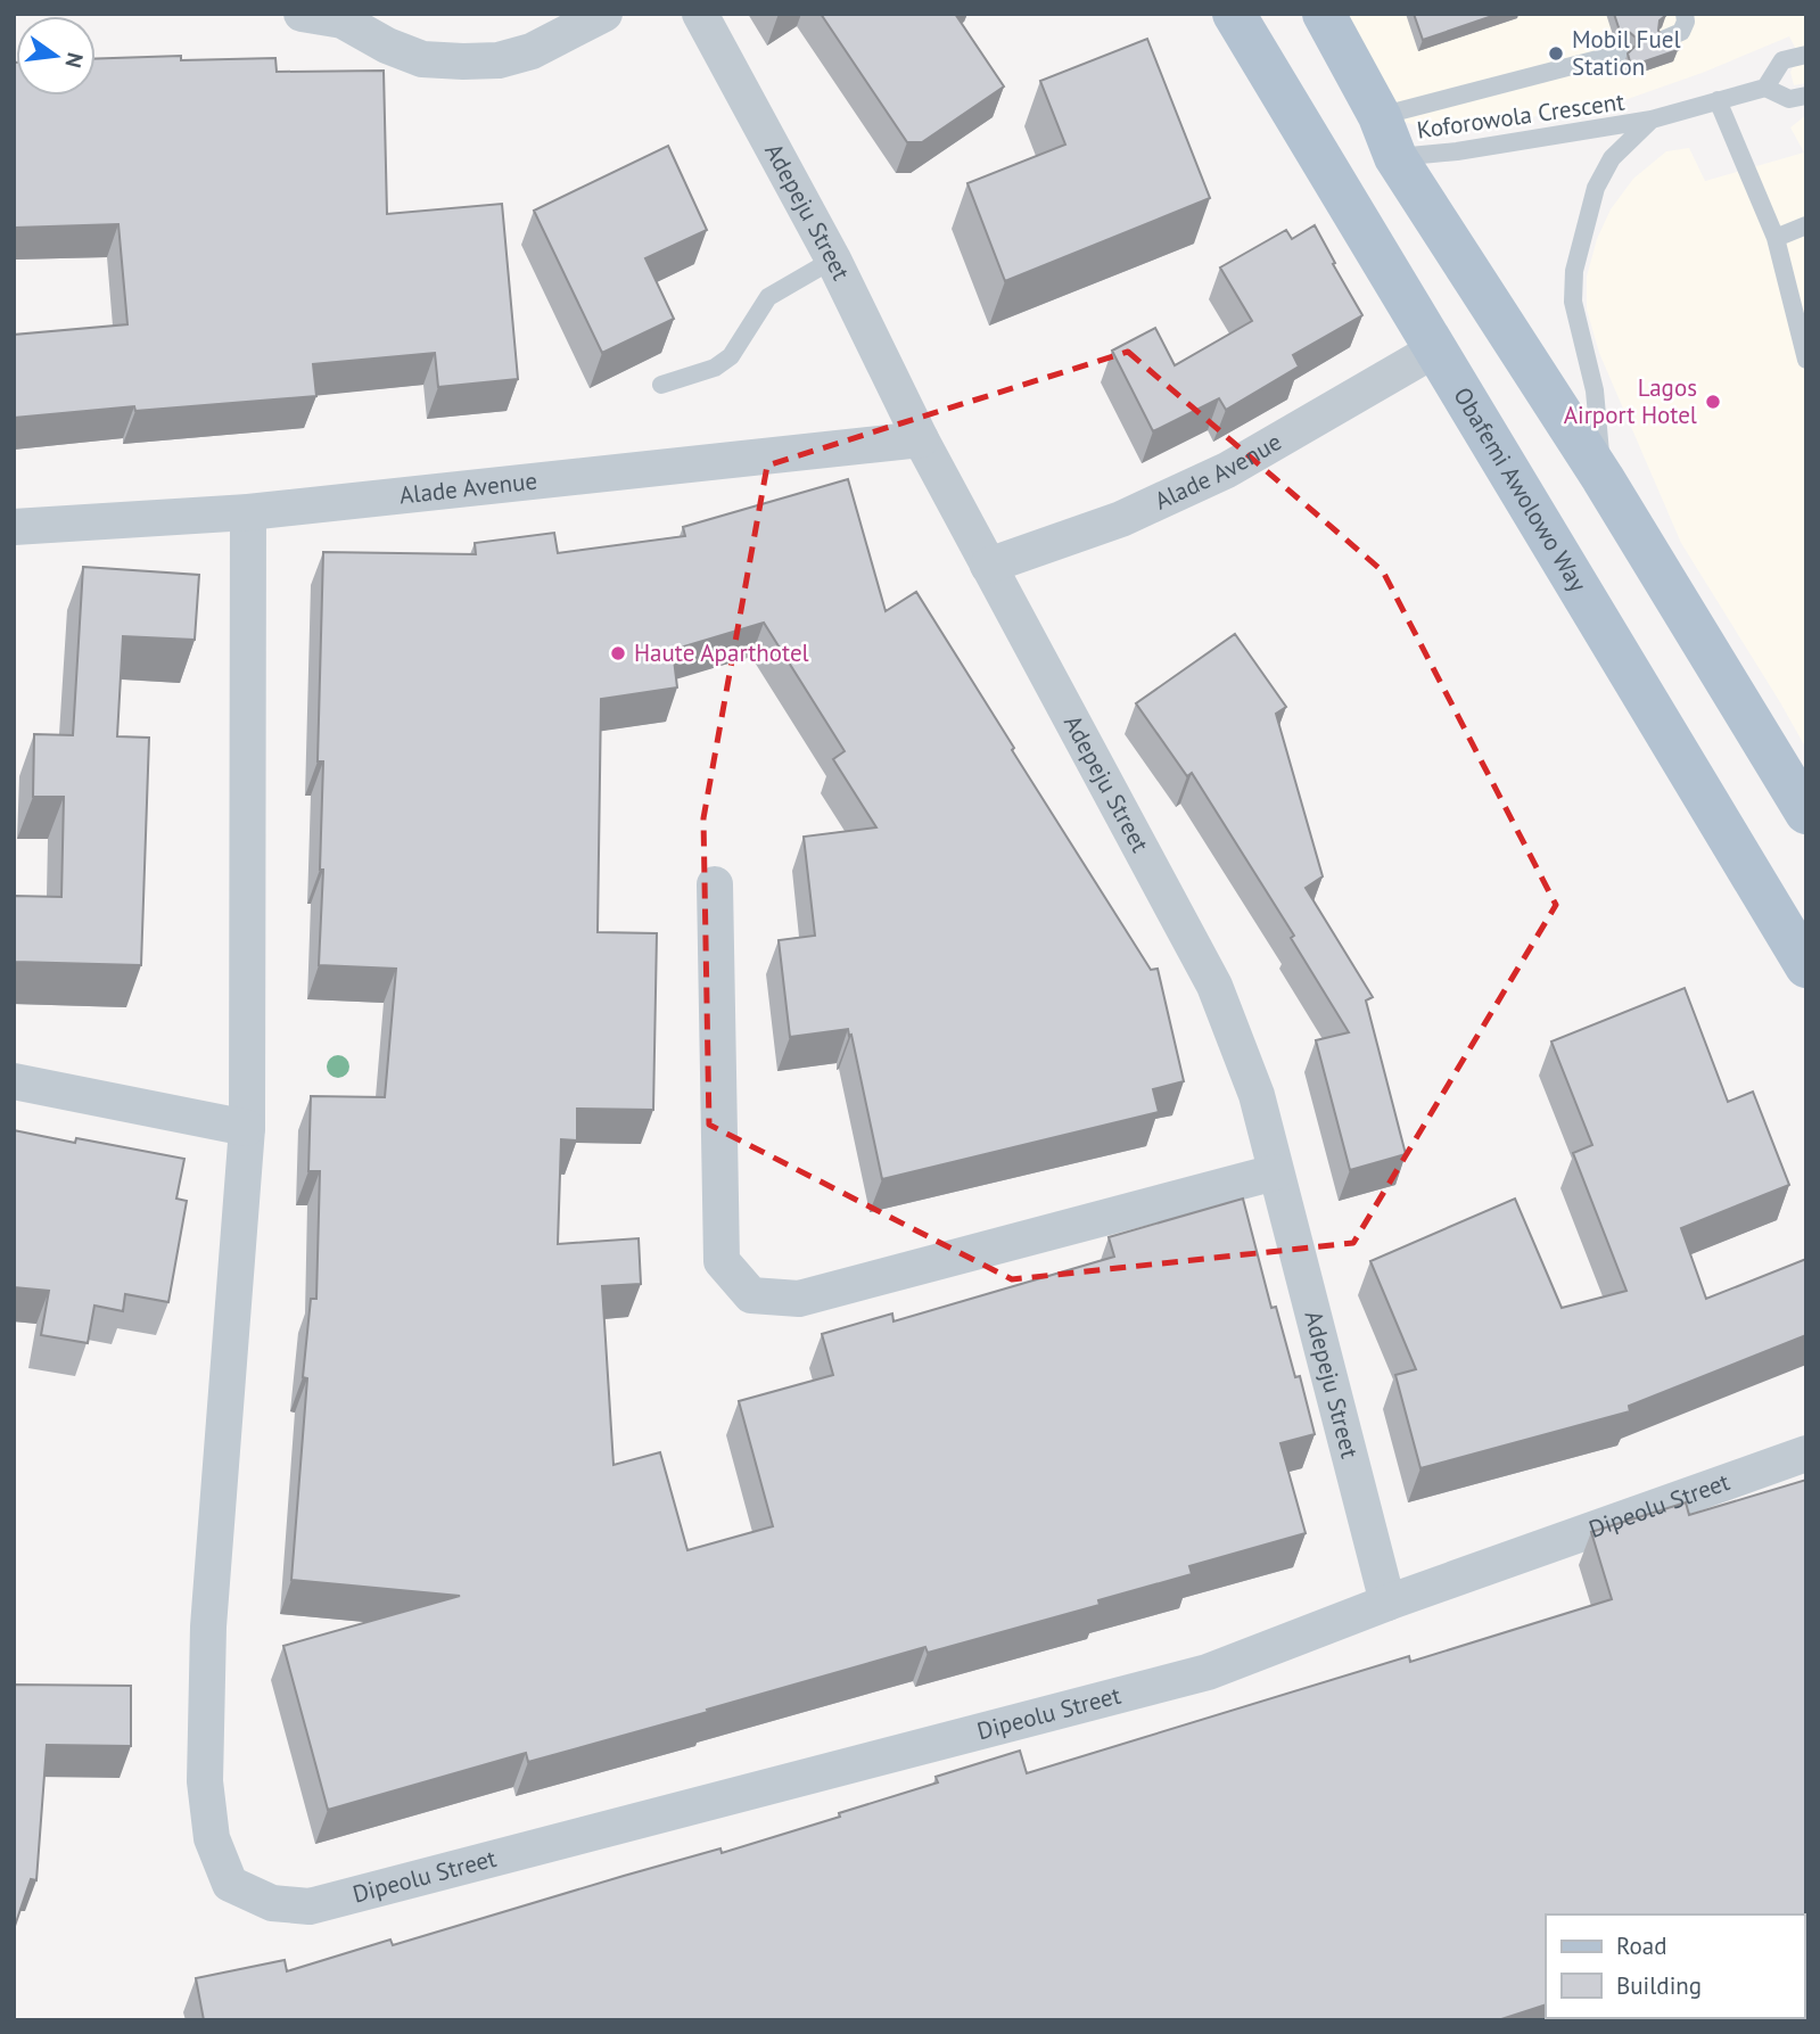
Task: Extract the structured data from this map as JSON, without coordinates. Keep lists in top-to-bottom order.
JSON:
{
  "streets": {
    "main road": ["Obafemi Awolowo Way"],
    "street": ["Adepeju Street", "Alade Avenue", "Dipeolu Street"],
    "lane": ["Koforowola Crescent"]
  },
  "crossings": [
    ["Adepeju Street", "Alade Avenue"],
    ["Adepeju Street", "Dipeolu Street"],
    ["Alade Avenue", "Obafemi Awolowo Way"]
  ],
  "places": ["Mobil Fuel Station", "Lagos Airport Hotel", "Haute Aparthotel"],
  "legend": ["Road", "Building"],
  "north": "right"
}
